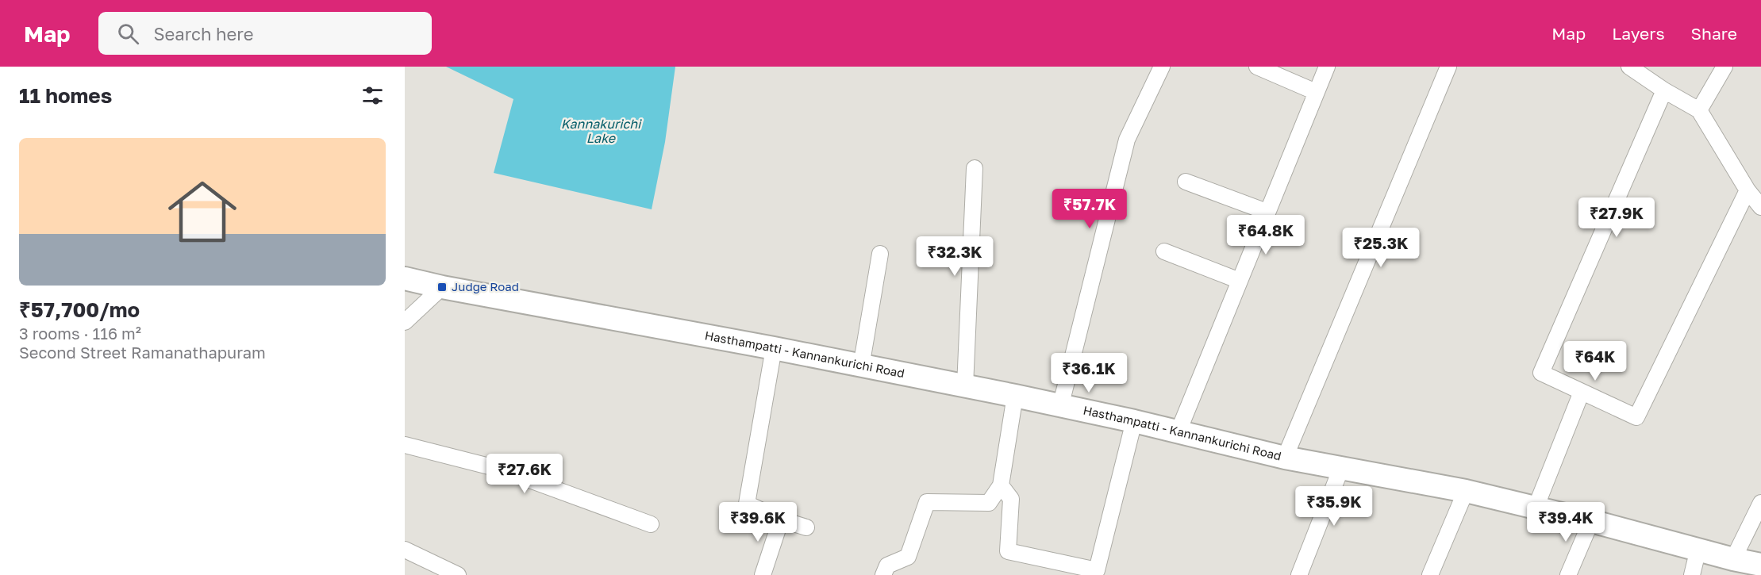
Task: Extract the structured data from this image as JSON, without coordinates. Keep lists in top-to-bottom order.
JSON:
{
  "streets": {
    "main road": ["Hasthampatti - Kannankurichi Road"]
  },
  "water": ["Kannakurichi Lake"],
  "places": {
    "transit": ["Judge Road"]
  },
  "page": {
    "header": "Map",
    "search": "Search here",
    "nav": ["Map", "Layers", "Share"],
    "heading": "11 homes",
    "list": [
      {
        "name": "₹57,700/mo",
        "note": "3 rooms · 116 m² · Second Street Ramanathapuram"
      }
    ],
    "price": [
      "₹57.7K",
      "₹27.9K",
      "₹64.8K",
      "₹25.3K",
      "₹32.3K",
      "₹64K",
      "₹36.1K",
      "₹27.6K",
      "₹35.9K",
      "₹39.6K",
      "₹39.4K"
    ]
  }
}
